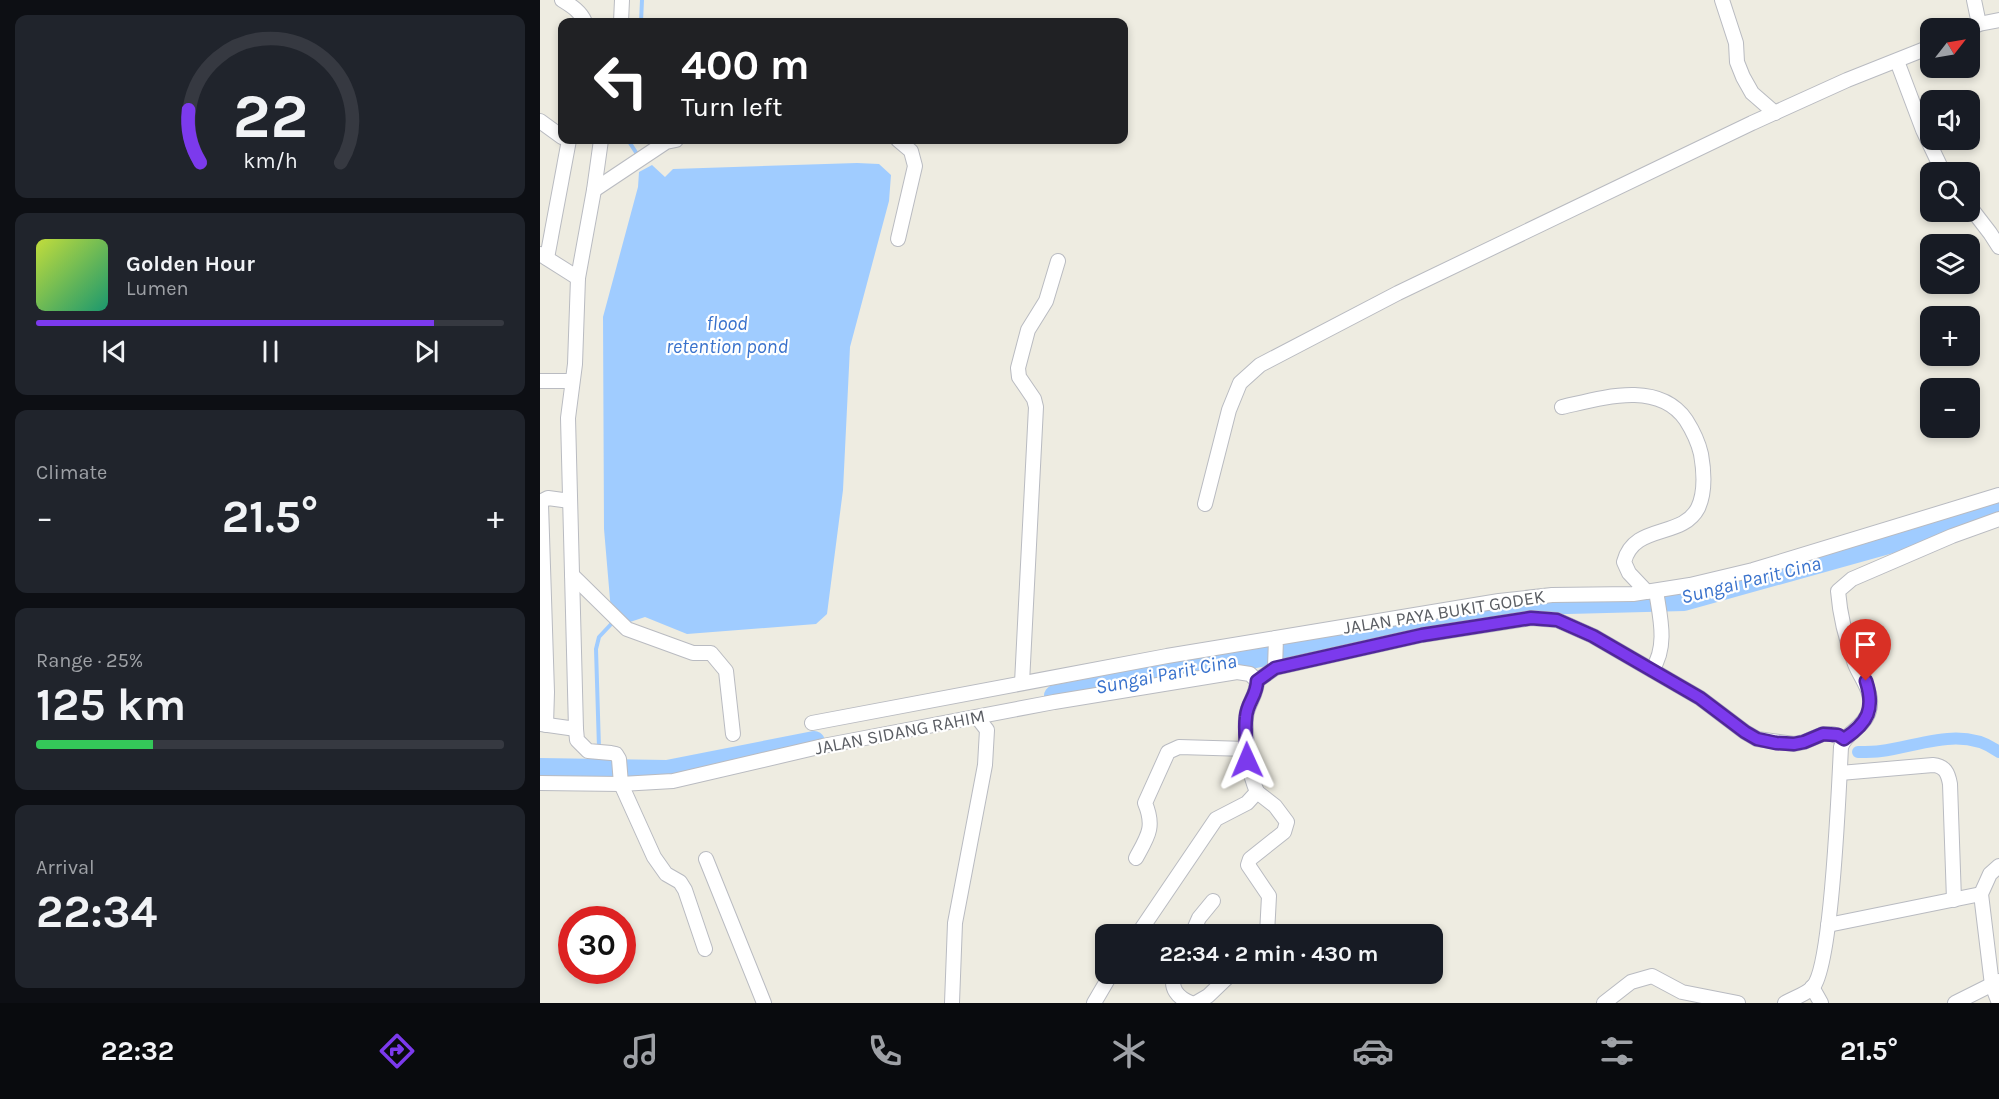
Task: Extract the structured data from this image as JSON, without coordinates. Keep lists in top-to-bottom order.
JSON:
{
  "streets": {
    "street": ["JALAN PAYA BUKIT GODEK", "JALAN SIDANG RAHIM"]
  },
  "water": ["flood retention pond", "Sungai Parit Cina"],
  "north": "top right",
  "page": {
    "map_buttons": ["+", "−"],
    "turn": ["400 m", "Turn left"],
    "song": ["Golden Hour", "Lumen"],
    "tile": [
      "Climate",
      ["Range · 25%", "125 km"],
      ["Arrival", "22:34"]
    ],
    "heat": ["−", "21.5°", "+"],
    "limit": "30",
    "trip": "22:34 · 2 min · 430 m",
    "tabs": ["22:32", "21.5°"],
    "gauge": ["22", "km/h"]
  }
}
